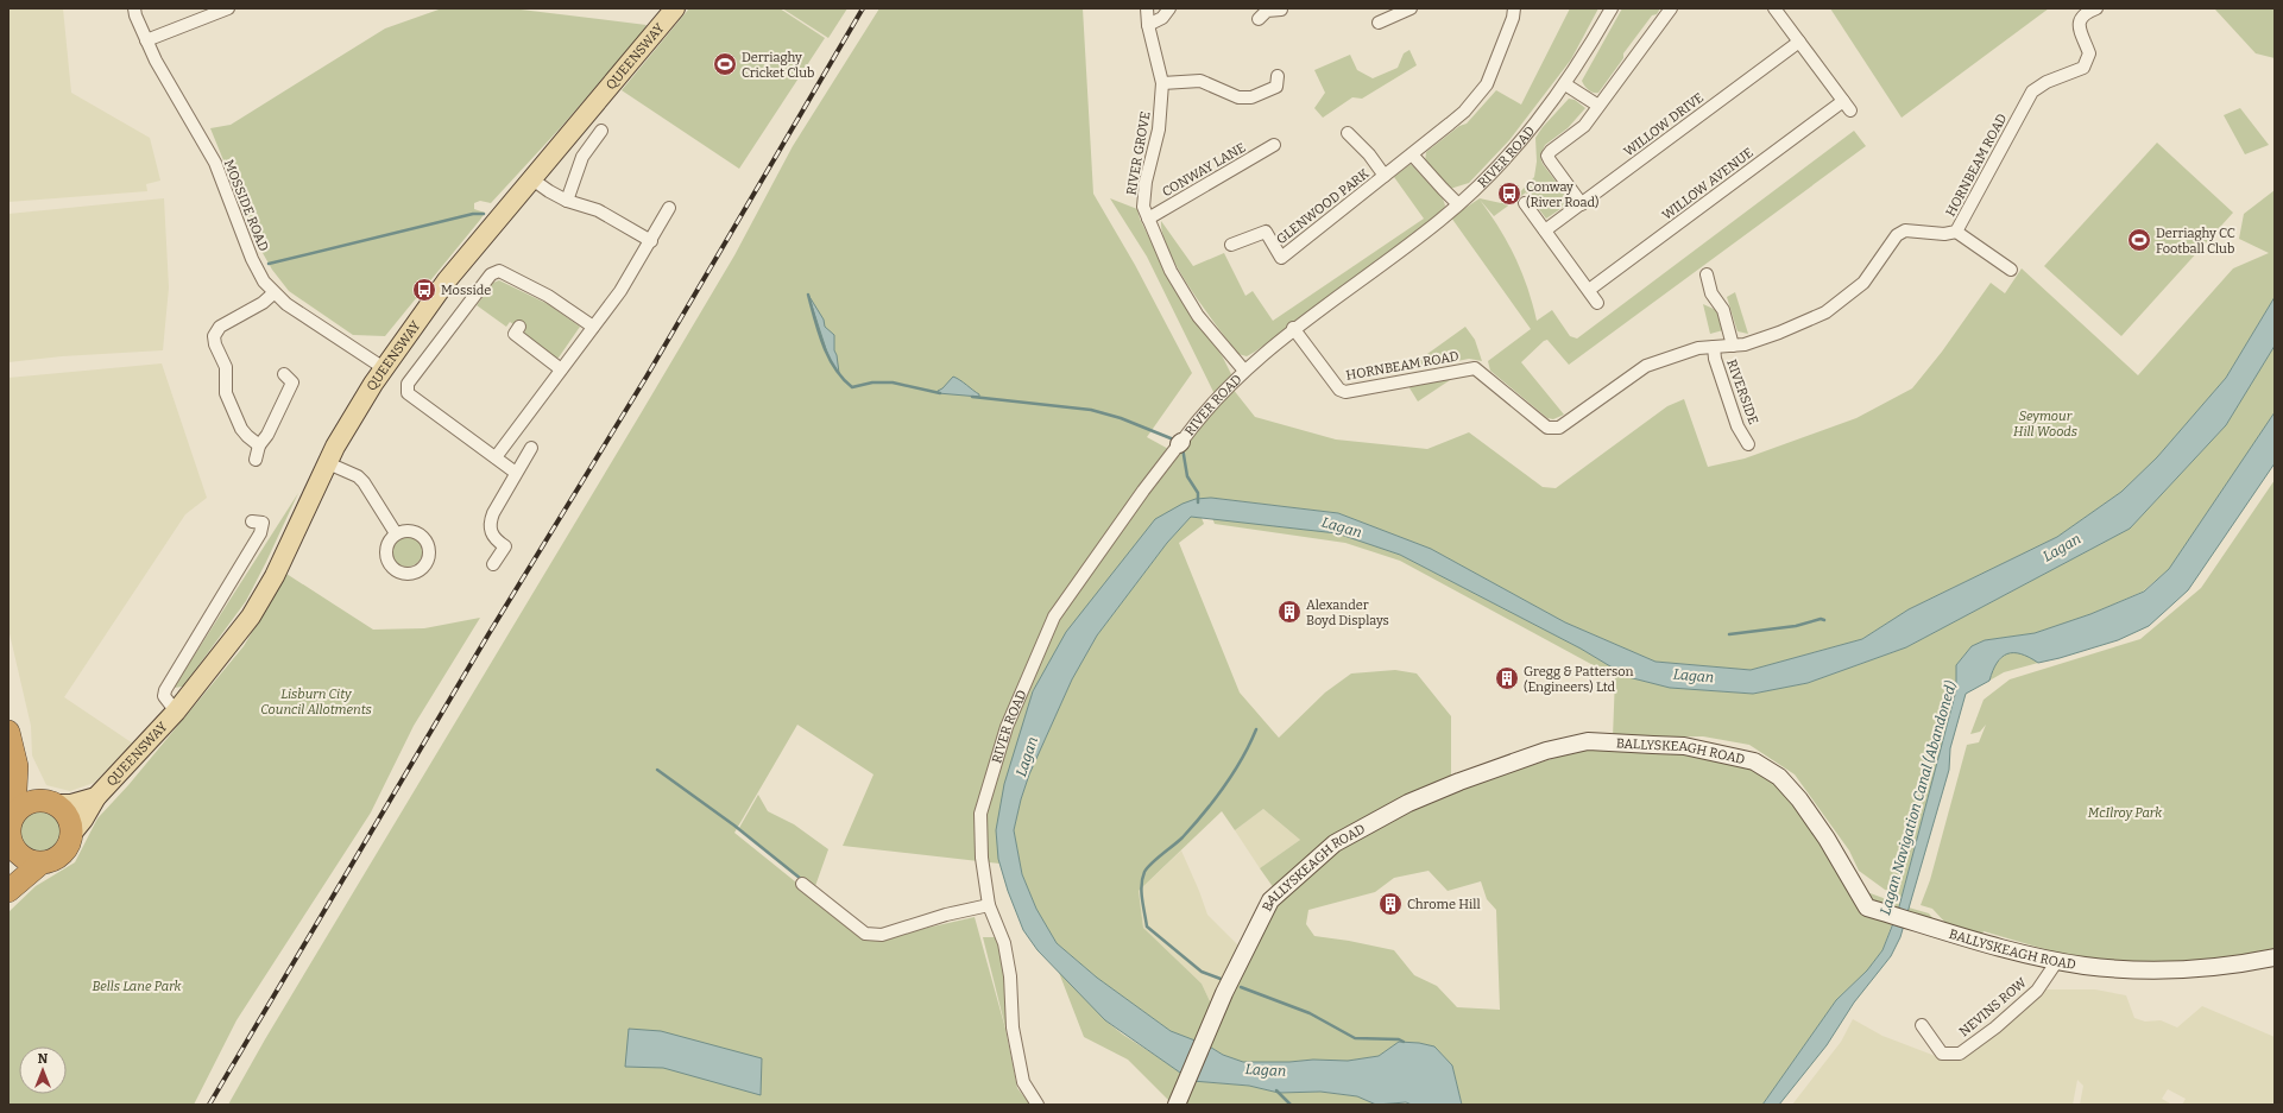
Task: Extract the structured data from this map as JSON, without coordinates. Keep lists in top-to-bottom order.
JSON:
{
  "streets": {
    "main road": ["QUEENSWAY", "BALLYSKEAGH ROAD"],
    "street": [
      "WILLOW DRIVE",
      "RIVER GROVE",
      "RIVER ROAD",
      "HORNBEAM ROAD",
      "CONWAY LANE",
      "WILLOW AVENUE",
      "MOSSIDE ROAD",
      "GLENWOOD PARK",
      "RIVERSIDE",
      "NEVINS ROW"
    ]
  },
  "crossings": [
    ["QUEENSWAY", "MOSSIDE ROAD"],
    ["WILLOW DRIVE", "WILLOW AVENUE"],
    ["RIVER GROVE", "RIVER ROAD"],
    ["RIVER GROVE", "CONWAY LANE"],
    ["RIVER ROAD", "HORNBEAM ROAD"],
    ["HORNBEAM ROAD", "RIVERSIDE"],
    ["BALLYSKEAGH ROAD", "NEVINS ROW"]
  ],
  "water": ["Lagan", "Lagan Navigation Canal (Abandoned)"],
  "parks": [
    "Seymour Hill Woods",
    "Lisburn City Council Allotments",
    "McIlroy Park",
    "Bells Lane Park"
  ],
  "places": {
    "sports": ["Derriaghy Cricket Club", "Derriaghy CC Football Club"],
    "bus stop": ["Conway (River Road)", "Mosside"],
    "building": ["Alexander Boyd Displays", "Gregg & Patterson (Engineers) Ltd", "Chrome Hill"]
  },
  "north": "top"
}
